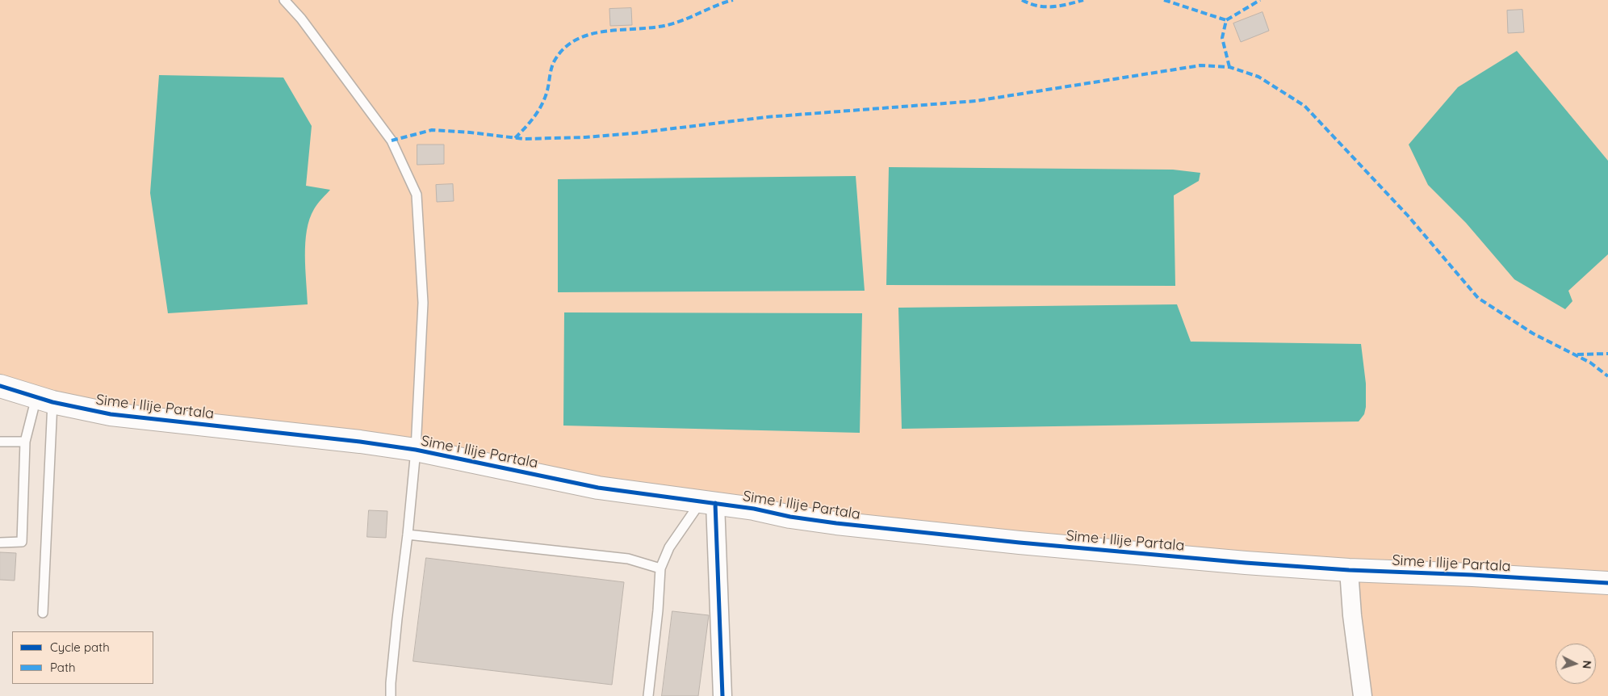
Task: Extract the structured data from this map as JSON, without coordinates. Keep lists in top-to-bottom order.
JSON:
{
  "streets": {
    "street": ["Sime i Ilije Partala"]
  },
  "legend": ["Cycle path", "Path"],
  "north": "right"
}
